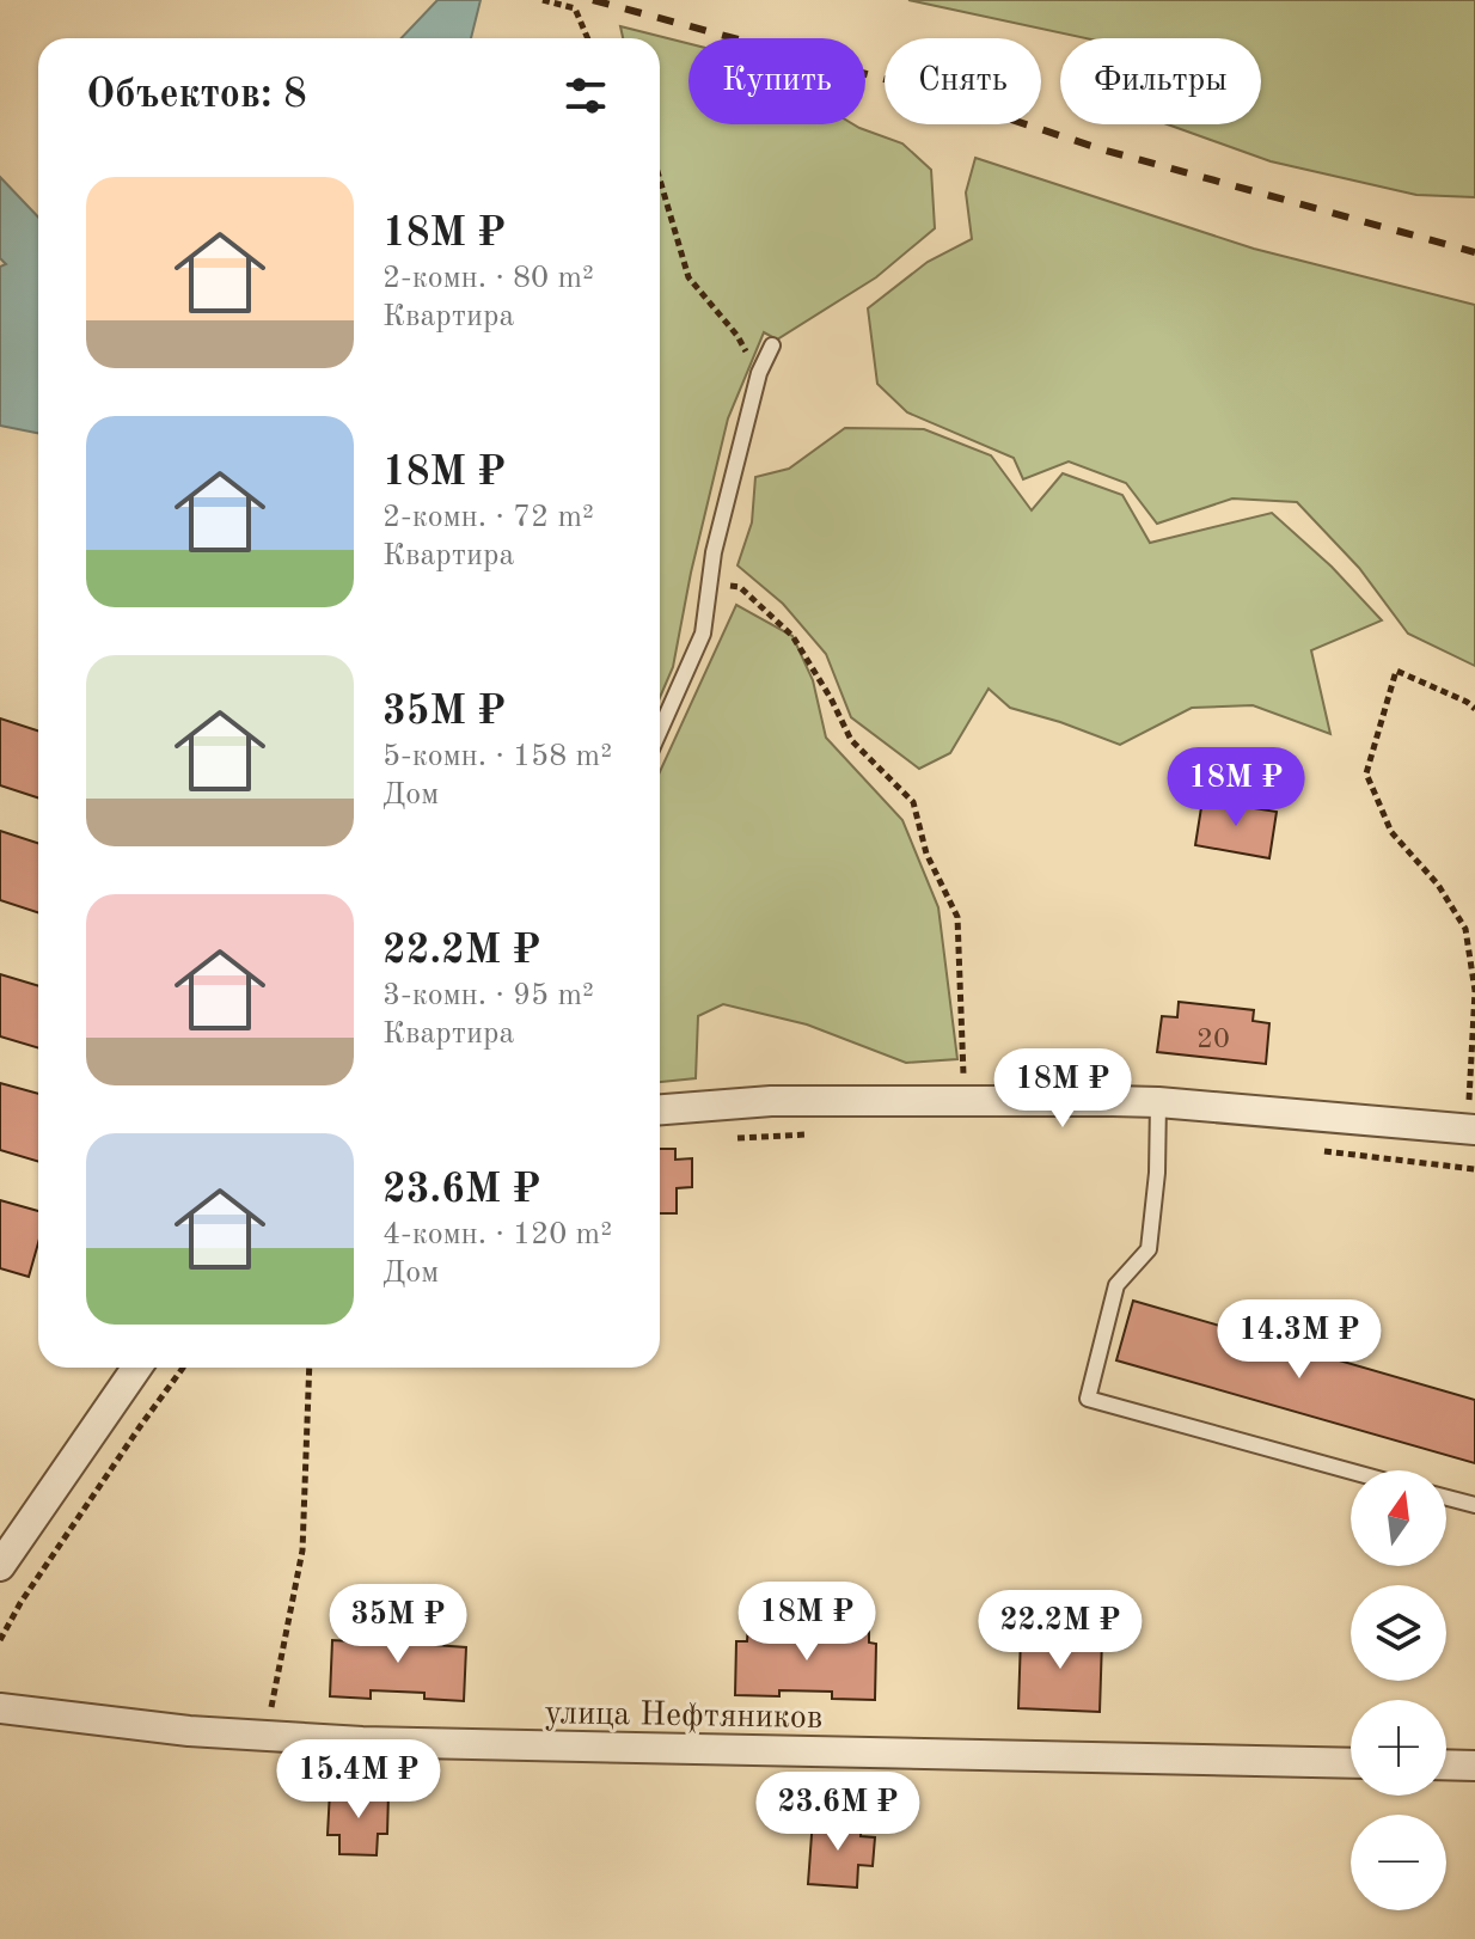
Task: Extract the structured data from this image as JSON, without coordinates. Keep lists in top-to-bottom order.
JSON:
{
  "streets": {
    "street": ["улица Нефтяников"]
  },
  "house_numbers": ["20"],
  "north": "top",
  "page": {
    "chip": ["Купить", "Снять", "Фильтры"],
    "heading": "Объектов: 8",
    "list": [
      {
        "name": "18M ₽",
        "note": "2-комн. · 80 m² · Квартира"
      },
      {
        "name": "18M ₽",
        "note": "2-комн. · 72 m² · Квартира"
      },
      {
        "name": "35M ₽",
        "note": "5-комн. · 158 m² · Дом"
      },
      {
        "name": "22.2M ₽",
        "note": "3-комн. · 95 m² · Квартира"
      },
      {
        "name": "23.6M ₽",
        "note": "4-комн. · 120 m² · Дом"
      }
    ],
    "price": [
      "18M ₽",
      "18M ₽",
      "14.3M ₽",
      "18M ₽",
      "35M ₽",
      "22.2M ₽",
      "15.4M ₽",
      "23.6M ₽"
    ],
    "map_buttons": ["+", "−"]
  }
}
